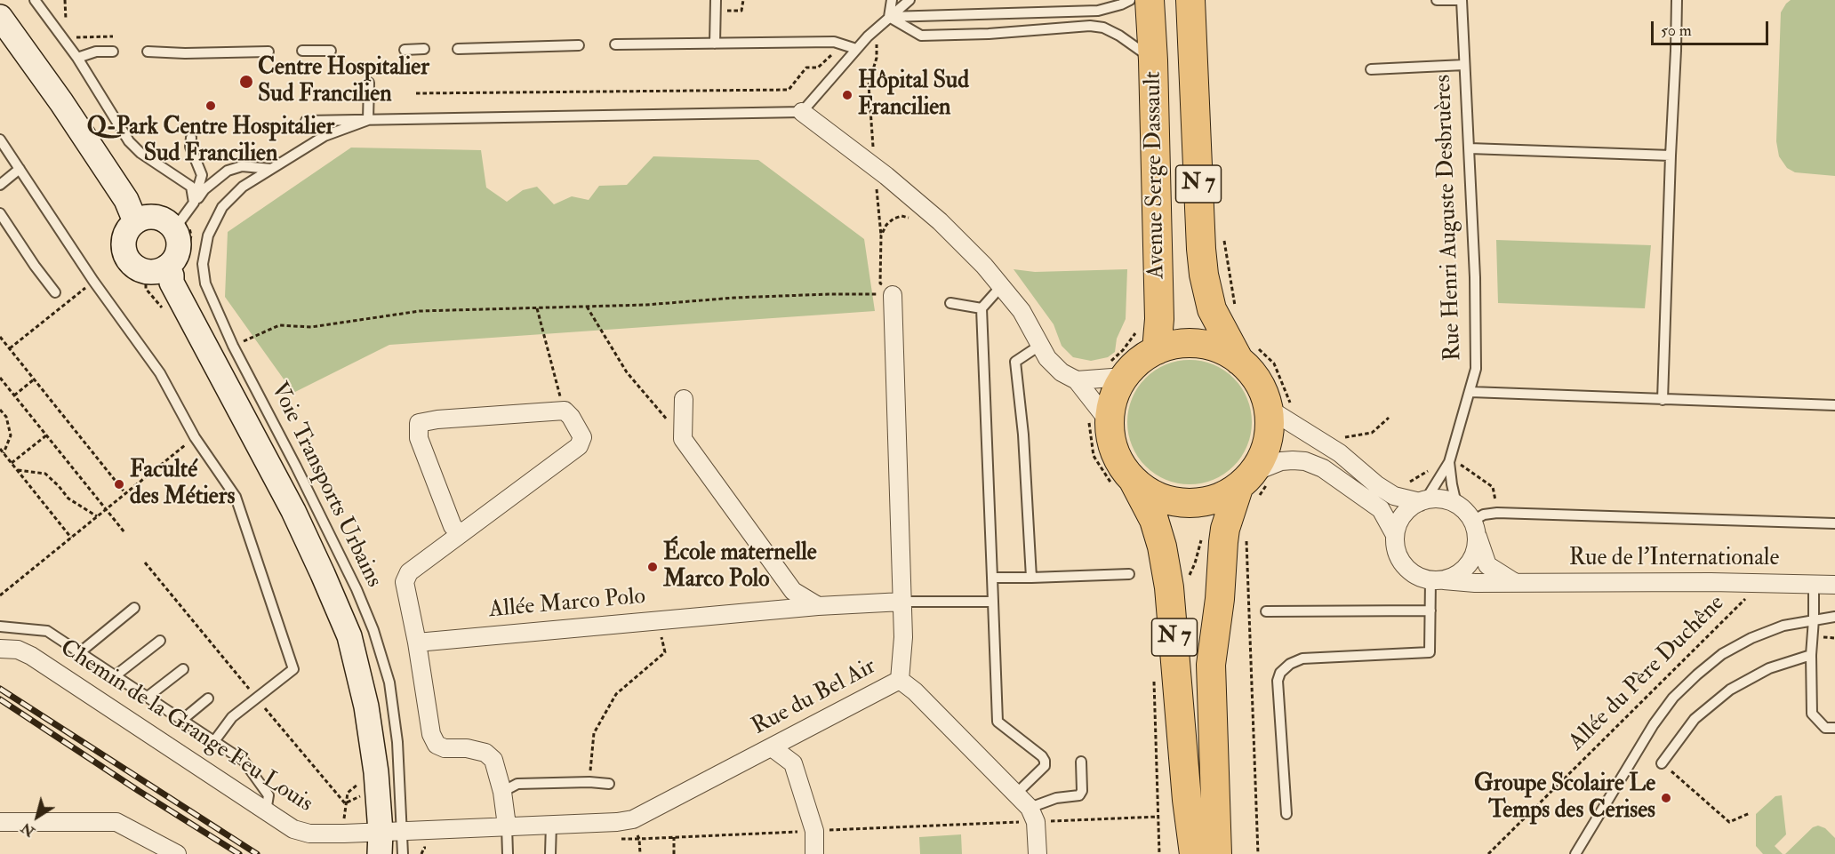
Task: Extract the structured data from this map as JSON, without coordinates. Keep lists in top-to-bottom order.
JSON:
{
  "streets": {
    "main road": ["Avenue Serge Dassault", "N 7"],
    "street": [
      "Rue de l'Internationale",
      "Allée Marco Polo",
      "Rue du Bel Air",
      "Chemin de la Grange Feu Louis"
    ],
    "lane": ["Rue Henri Auguste Desbruères", "Voie Transports Urbains"],
    "path": ["Allée du Père Duchêne"]
  },
  "crossings": [
    ["Avenue Serge Dassault", "N 7"],
    ["Rue Henri Auguste Desbruères", "Rue de l'Internationale"],
    ["Voie Transports Urbains", "Rue du Bel Air"],
    ["Voie Transports Urbains", "Chemin de la Grange Feu Louis"],
    ["Rue de l'Internationale", "Allée du Père Duchêne"],
    ["Allée Marco Polo", "Rue du Bel Air"],
    ["Rue du Bel Air", "Chemin de la Grange Feu Louis"]
  ],
  "places": [
    "Centre Hospitalier Sud Francilien",
    "Hôpital Sud Francilien",
    "Q-Park Centre Hospitalier Sud Francilien",
    "Faculté des Métiers",
    "École maternelle Marco Polo",
    "Groupe Scolaire Le Temps des Cerises"
  ],
  "scale_bar": "50 m",
  "north": "bottom left"
}
